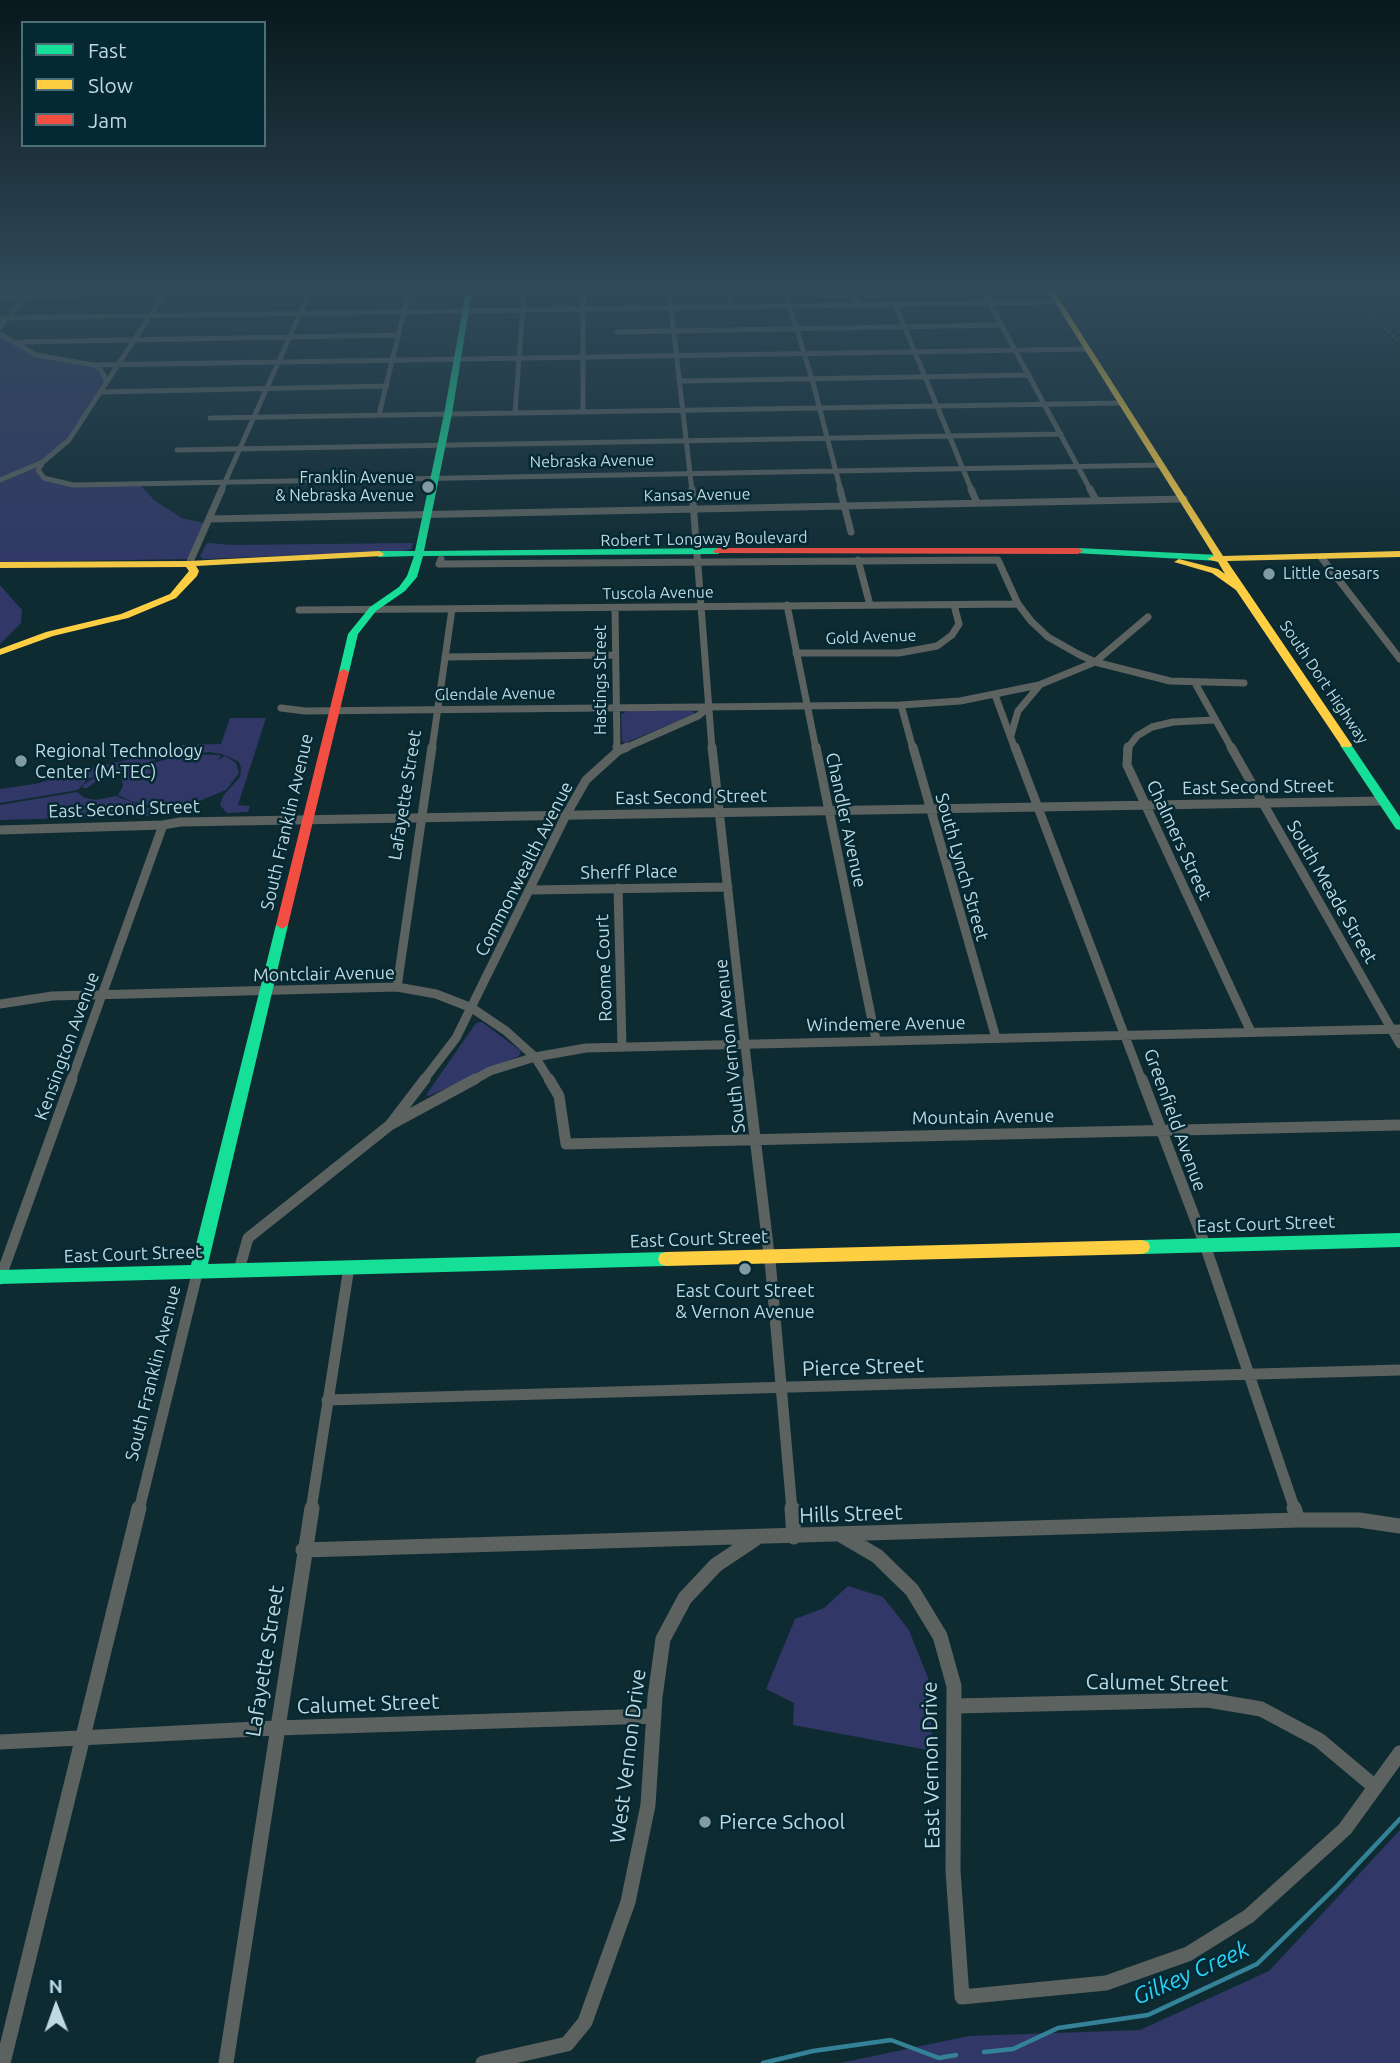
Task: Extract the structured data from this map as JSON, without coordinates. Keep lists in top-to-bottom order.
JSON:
{
  "streets": {
    "street": [
      "Nebraska Avenue",
      "Kansas Avenue",
      "Robert T Longway Boulevard",
      "Tuscola Avenue",
      "Gold Avenue",
      "Hastings Street",
      "South Dort Highway",
      "Glendale Avenue",
      "East Second Street",
      "Lafayette Street",
      "Chandler Avenue",
      "South Franklin Avenue",
      "Chalmers Street",
      "South Lynch Street",
      "Commonwealth Avenue",
      "Sherff Place",
      "South Meade Street",
      "Roome Court",
      "Montclair Avenue",
      "Windemere Avenue",
      "Kensington Avenue",
      "South Vernon Avenue",
      "Mountain Avenue",
      "Greenfield Avenue",
      "East Court Street",
      "Pierce Street",
      "Hills Street",
      "Calumet Street",
      "West Vernon Drive",
      "East Vernon Drive"
    ]
  },
  "crossings": [
    ["Nebraska Avenue", "South Dort Highway"],
    ["Nebraska Avenue", "South Franklin Avenue"],
    ["Nebraska Avenue", "South Vernon Avenue"],
    ["Kansas Avenue", "South Dort Highway"],
    ["Kansas Avenue", "South Franklin Avenue"],
    ["Kansas Avenue", "South Vernon Avenue"],
    ["Robert T Longway Boulevard", "South Dort Highway"],
    ["Robert T Longway Boulevard", "South Franklin Avenue"],
    ["Robert T Longway Boulevard", "South Vernon Avenue"],
    ["Tuscola Avenue", "Gold Avenue"],
    ["Tuscola Avenue", "Hastings Street"],
    ["Tuscola Avenue", "Lafayette Street"],
    ["Tuscola Avenue", "Chandler Avenue"],
    ["Tuscola Avenue", "South Franklin Avenue"],
    ["Tuscola Avenue", "South Vernon Avenue"],
    ["Gold Avenue", "Chandler Avenue"],
    ["Hastings Street", "Glendale Avenue"],
    ["Hastings Street", "Commonwealth Avenue"],
    ["South Dort Highway", "East Second Street"],
    ["Glendale Avenue", "Lafayette Street"],
    ["Glendale Avenue", "South Franklin Avenue"],
    ["Glendale Avenue", "Commonwealth Avenue"],
    ["Glendale Avenue", "South Vernon Avenue"],
    ["East Second Street", "Lafayette Street"],
    ["East Second Street", "Chandler Avenue"],
    ["East Second Street", "South Franklin Avenue"],
    ["East Second Street", "Chalmers Street"],
    ["East Second Street", "South Lynch Street"],
    ["East Second Street", "Commonwealth Avenue"],
    ["East Second Street", "South Meade Street"],
    ["East Second Street", "Kensington Avenue"],
    ["East Second Street", "South Vernon Avenue"],
    ["East Second Street", "Greenfield Avenue"],
    ["Lafayette Street", "Montclair Avenue"],
    ["Lafayette Street", "East Court Street"],
    ["Lafayette Street", "Pierce Street"],
    ["Lafayette Street", "Hills Street"],
    ["Lafayette Street", "Calumet Street"],
    ["Chandler Avenue", "Commonwealth Avenue"],
    ["Chandler Avenue", "Windemere Avenue"],
    ["South Franklin Avenue", "Montclair Avenue"],
    ["South Franklin Avenue", "East Court Street"],
    ["South Franklin Avenue", "Calumet Street"],
    ["Chalmers Street", "South Meade Street"],
    ["Chalmers Street", "Windemere Avenue"],
    ["South Lynch Street", "Commonwealth Avenue"],
    ["South Lynch Street", "Windemere Avenue"],
    ["Commonwealth Avenue", "Sherff Place"],
    ["Commonwealth Avenue", "Montclair Avenue"],
    ["Commonwealth Avenue", "Windemere Avenue"],
    ["Commonwealth Avenue", "South Vernon Avenue"],
    ["Commonwealth Avenue", "Greenfield Avenue"],
    ["Commonwealth Avenue", "East Court Street"],
    ["Sherff Place", "Roome Court"],
    ["Sherff Place", "South Vernon Avenue"],
    ["South Meade Street", "Windemere Avenue"],
    ["Roome Court", "Windemere Avenue"],
    ["Montclair Avenue", "Windemere Avenue"],
    ["Montclair Avenue", "Kensington Avenue"],
    ["Montclair Avenue", "Mountain Avenue"],
    ["Windemere Avenue", "South Vernon Avenue"],
    ["Windemere Avenue", "Greenfield Avenue"],
    ["Kensington Avenue", "East Court Street"],
    ["South Vernon Avenue", "Mountain Avenue"],
    ["South Vernon Avenue", "East Court Street"],
    ["South Vernon Avenue", "Pierce Street"],
    ["South Vernon Avenue", "Hills Street"],
    ["Mountain Avenue", "Greenfield Avenue"],
    ["Greenfield Avenue", "East Court Street"],
    ["Greenfield Avenue", "Pierce Street"],
    ["Greenfield Avenue", "Hills Street"],
    ["Hills Street", "West Vernon Drive"],
    ["Hills Street", "East Vernon Drive"],
    ["Calumet Street", "West Vernon Drive"],
    ["Calumet Street", "East Vernon Drive"]
  ],
  "water": ["Gilkey Creek"],
  "places": [
    "Franklin Avenue & Nebraska Avenue",
    "Little Caesars",
    "Regional Technology Center (M-TEC)",
    "East Court Street & Vernon Avenue",
    "Pierce School"
  ],
  "legend": ["Fast", "Slow", "Jam"],
  "north": "top"
}
